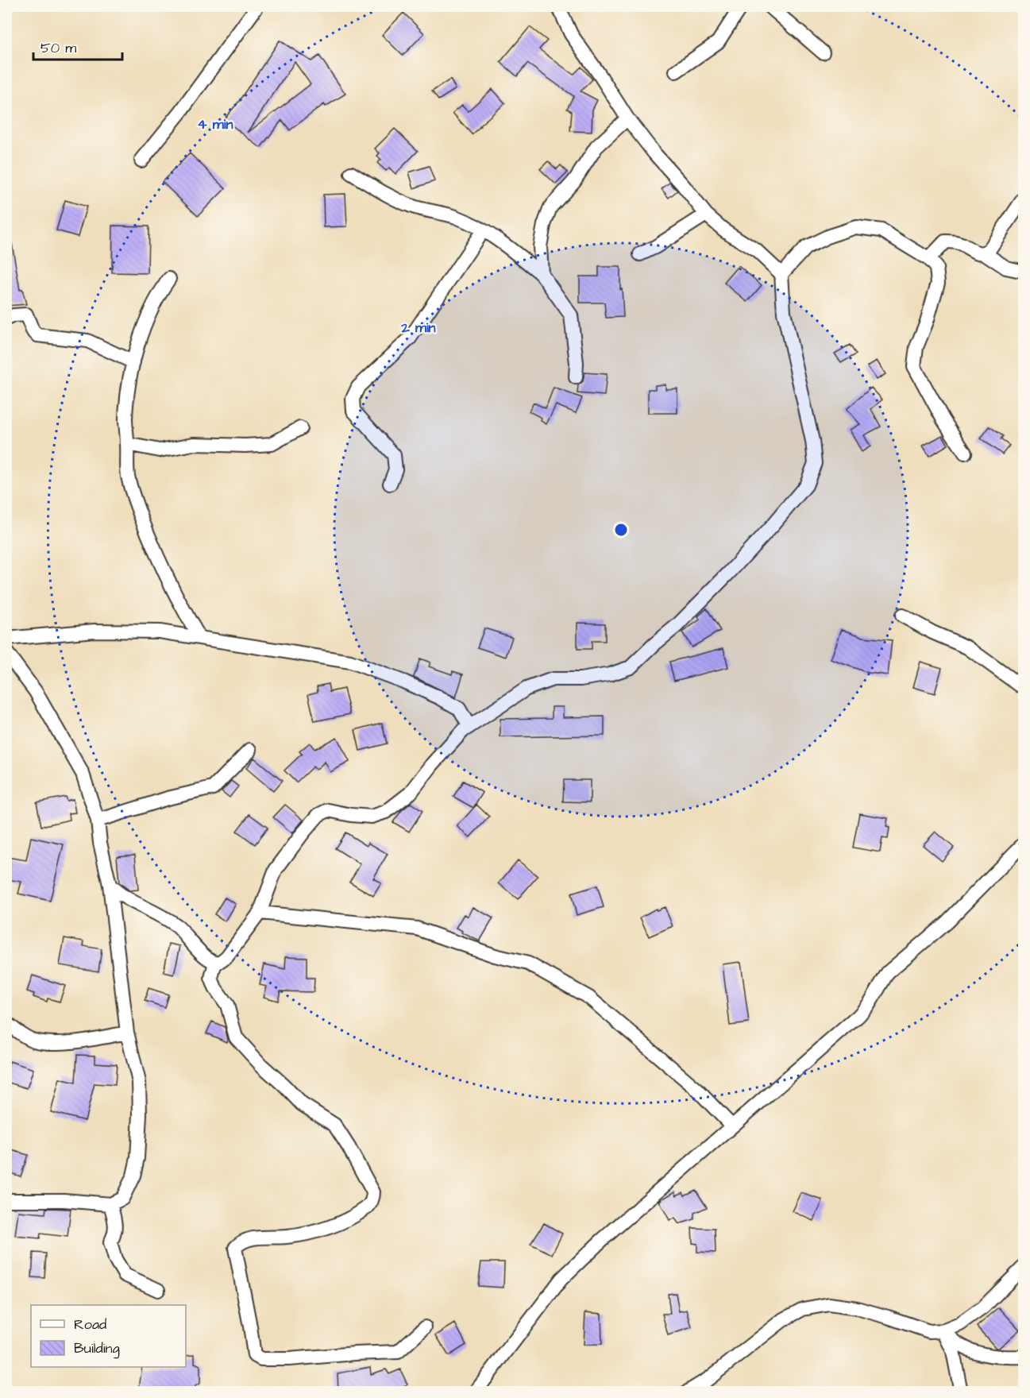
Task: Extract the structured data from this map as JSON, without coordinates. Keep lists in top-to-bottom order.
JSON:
{
  "legend": ["Road", "Building"],
  "scale_bar": "50 m",
  "rings": ["4 min", "2 min"]
}
